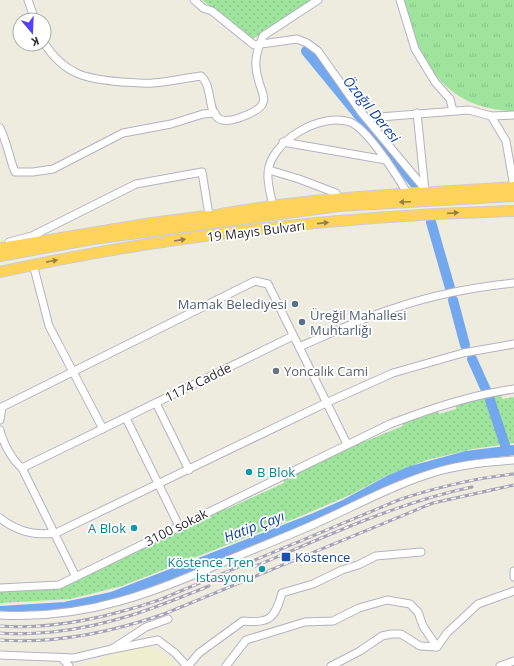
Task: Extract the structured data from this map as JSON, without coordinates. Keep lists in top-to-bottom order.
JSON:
{
  "streets": {
    "highway": ["19 Mayıs Bulvarı"],
    "street": ["1174 Cadde", "3100 sokak"]
  },
  "water": ["Özağıl Deresi", "Hatip Çayı"],
  "places": {
    "other": [
      "Mamak Belediyesi",
      "Üreğil Mahallesi Muhtarlığı",
      "Yoncalık Cami",
      "B Blok",
      "A Blok",
      "Köstence Tren İstasyonu"
    ],
    "transit": ["Köstence"]
  },
  "north": "bottom"
}
